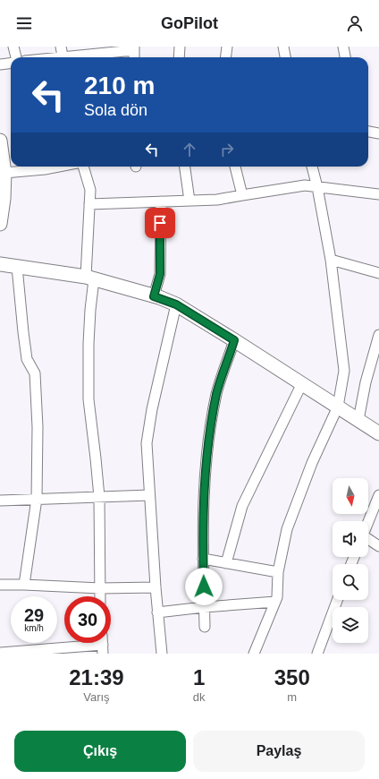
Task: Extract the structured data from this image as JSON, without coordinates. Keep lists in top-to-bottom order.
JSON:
{
  "north": "bottom",
  "page": {
    "header": "GoPilot",
    "turn": ["210 m", "Sola dön"],
    "speed": "29 km/h",
    "limit": "30",
    "eta": [
      "21:39",
      "Varış",
      "1",
      "dk",
      "350",
      "m"
    ],
    "buttons": ["Çıkış", "Paylaş"]
  }
}
